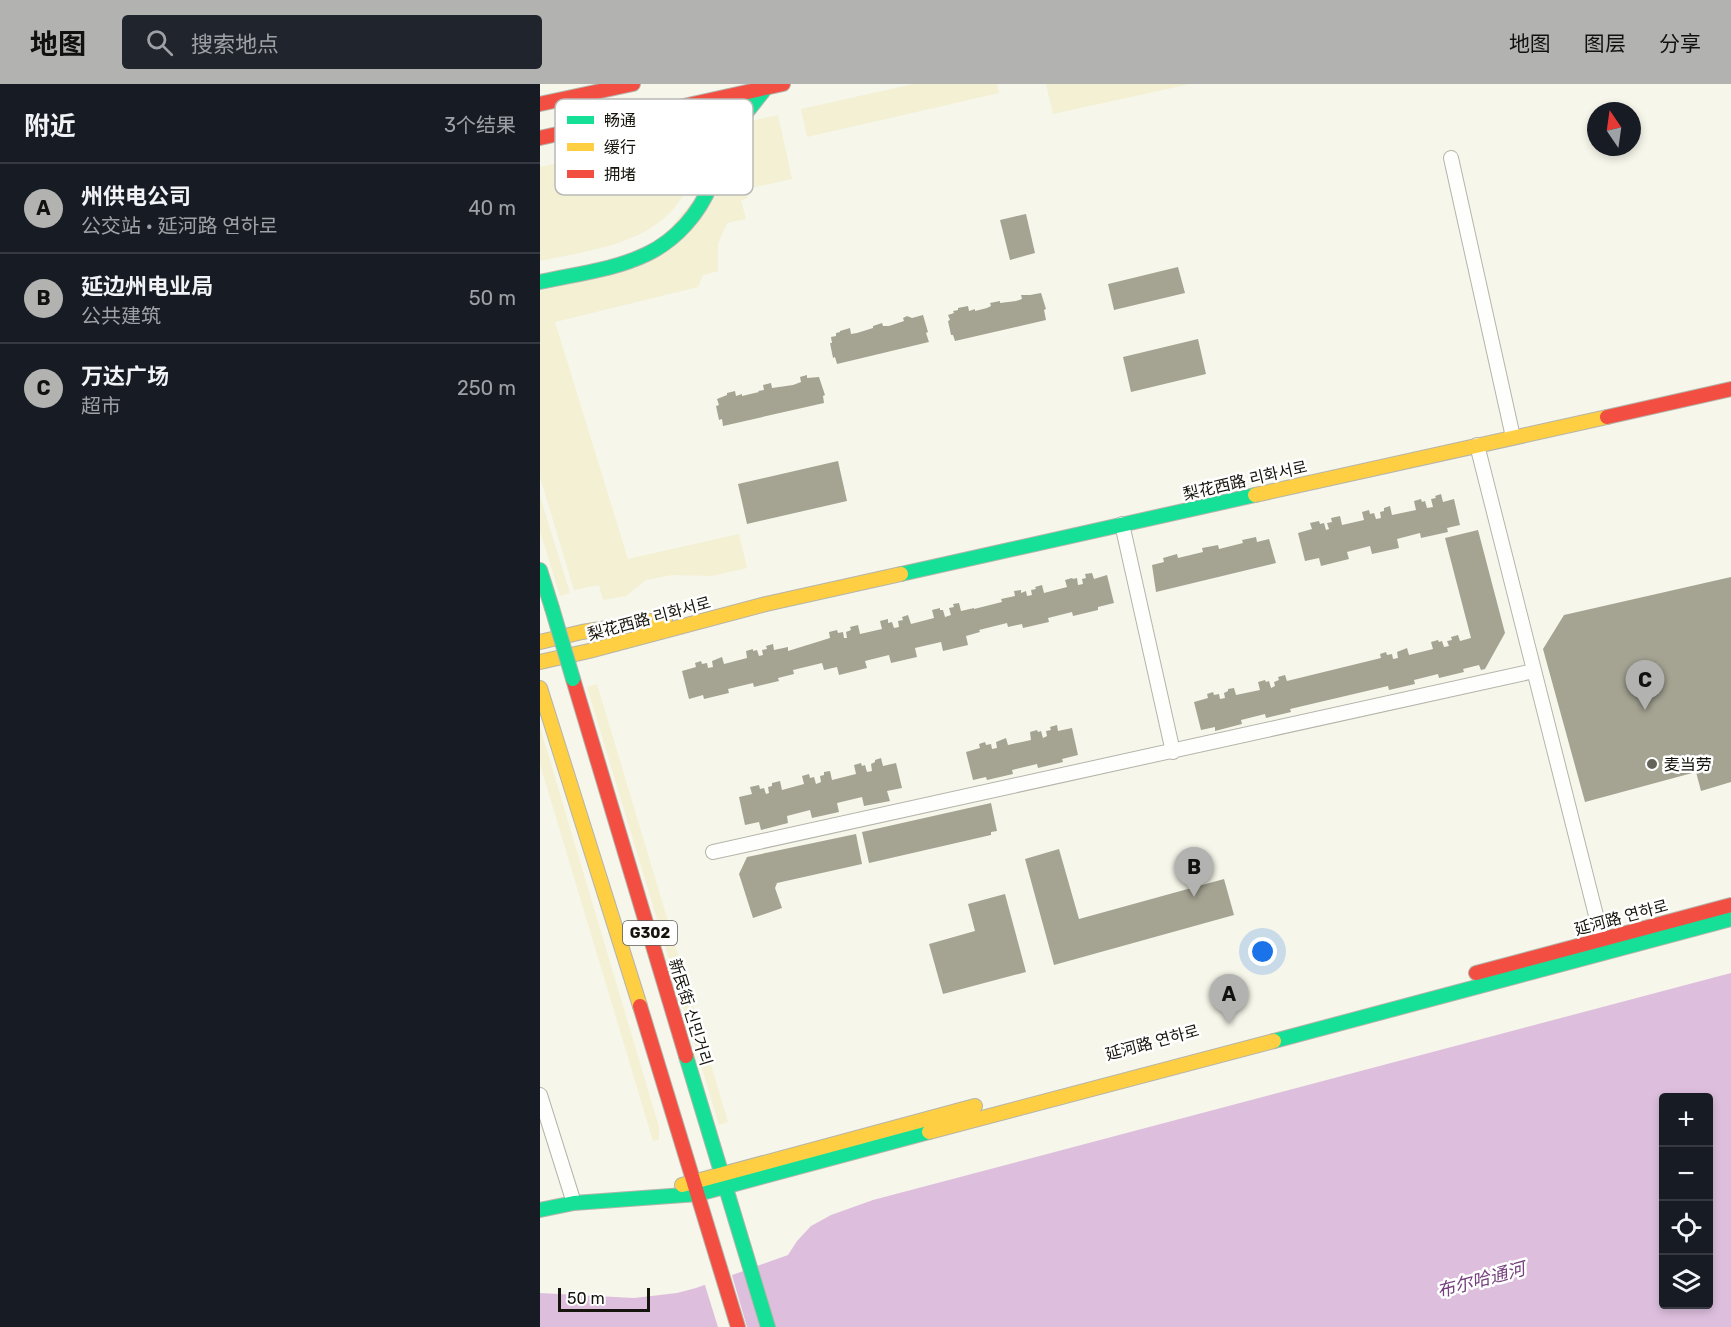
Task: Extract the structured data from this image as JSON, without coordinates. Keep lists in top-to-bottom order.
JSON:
{
  "streets": {
    "main road": [
      "梨花西路 리화서로",
      "延河路 연하로",
      "G302",
      "新民街 신민거리"
    ]
  },
  "crossings": [
    ["延河路 연하로", "G302"],
    ["延河路 연하로", "新民街 신민거리"]
  ],
  "water": ["布尔哈通河"],
  "places": ["麦当劳"],
  "legend": ["畅通", "缓行", "拥堵"],
  "scale_bar": "50 m",
  "north": "top",
  "page": {
    "header": "地图",
    "search": "搜索地点",
    "nav": ["地图", "图层", "分享"],
    "heading": ["附近", "3个结果"],
    "list": [
      {
        "mark": "A",
        "name": "州供电公司",
        "note": "公交站 · 延河路 연하로",
        "value": "40 m"
      },
      {
        "mark": "B",
        "name": "延边州电业局",
        "note": "公共建筑",
        "value": "50 m"
      },
      {
        "mark": "C",
        "name": "万达广场",
        "note": "超市",
        "value": "250 m"
      }
    ],
    "pins": ["C", "B", "A"],
    "map_buttons": ["+", "−"],
    "scale": "50 m"
  }
}
